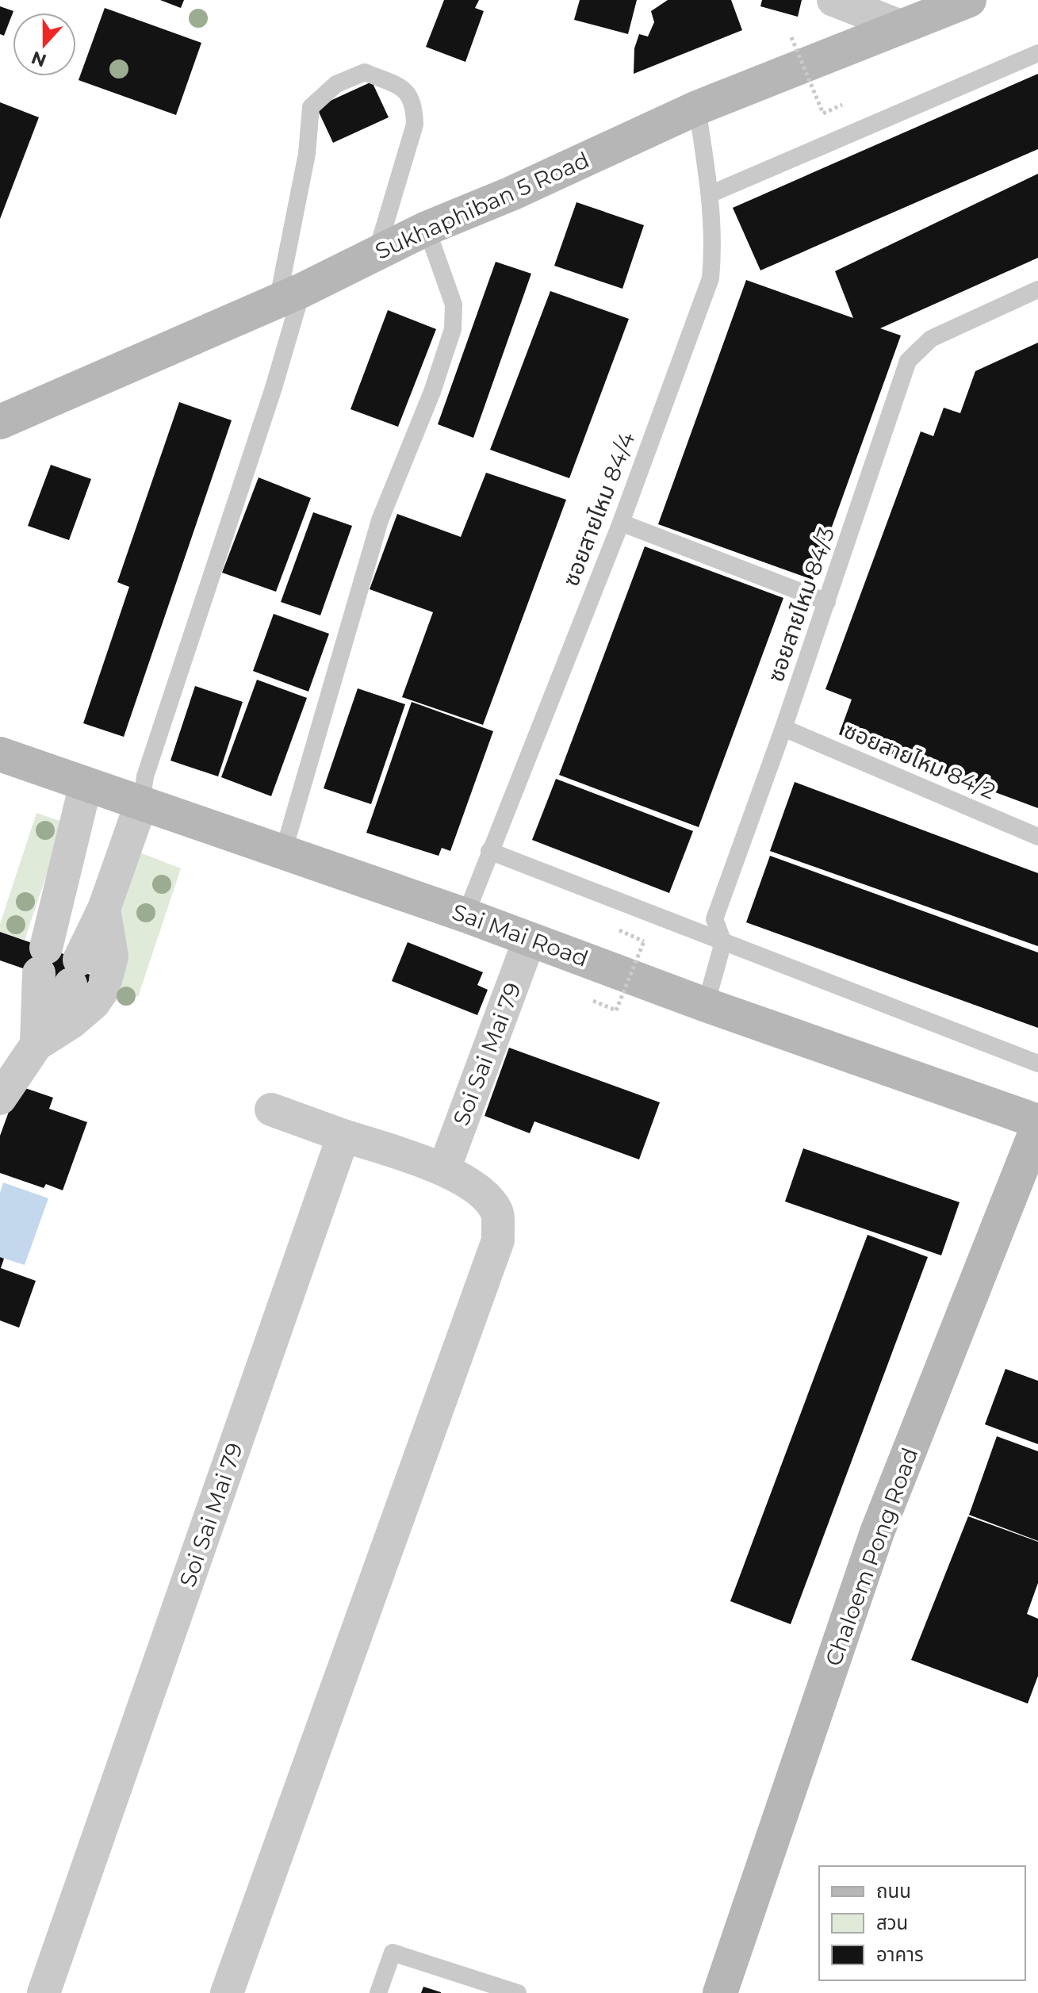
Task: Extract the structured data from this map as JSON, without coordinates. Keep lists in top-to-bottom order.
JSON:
{
  "streets": {
    "main road": ["Sukhaphiban 5 Road", "Sai Mai Road", "Chaloem Pong Road"],
    "street": ["Soi Sai Mai 79"],
    "lane": ["ซอยสายไหม 84/4", "ซอยสายไหม 84/3", "ซอยสายไหม 84/2"]
  },
  "crossings": [
    ["Sukhaphiban 5 Road", "ซอยสายไหม 84/4"],
    ["ซอยสายไหม 84/4", "Sai Mai Road"],
    ["ซอยสายไหม 84/3", "ซอยสายไหม 84/2"],
    ["ซอยสายไหม 84/3", "Sai Mai Road"],
    ["Sai Mai Road", "Soi Sai Mai 79"],
    ["Sai Mai Road", "Chaloem Pong Road"]
  ],
  "legend": ["ถนน", "สวน", "อาคาร"],
  "north": "bottom"
}
